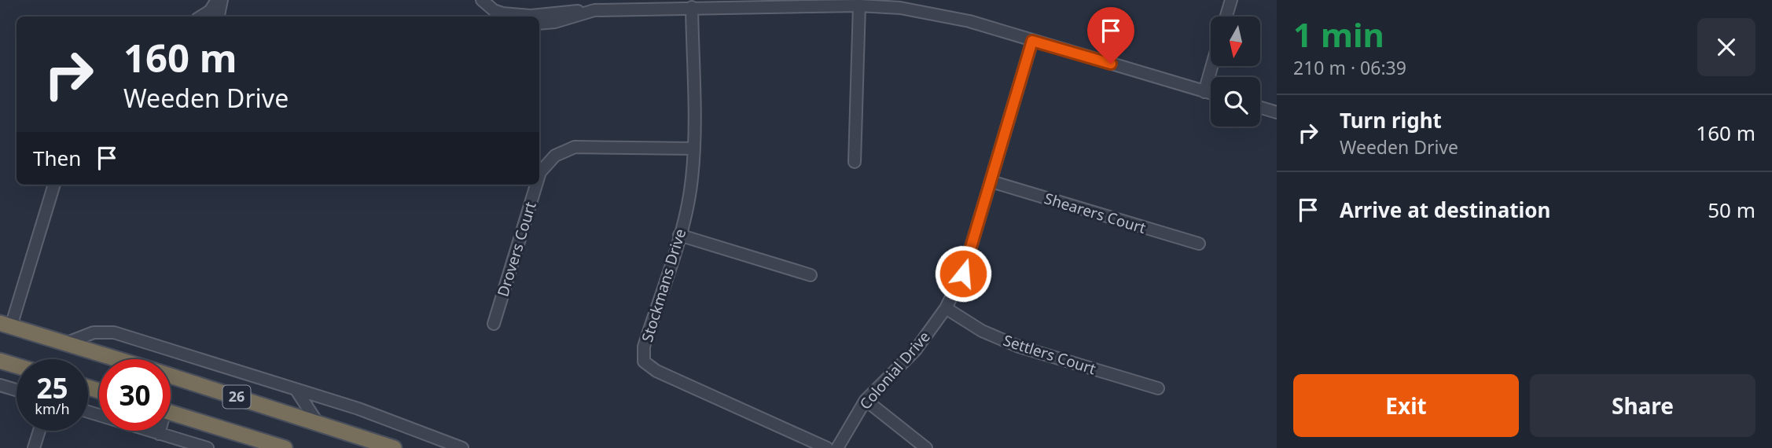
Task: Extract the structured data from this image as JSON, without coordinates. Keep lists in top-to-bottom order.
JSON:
{
  "streets": {
    "highway": ["26"],
    "street": [
      "Shearers Court",
      "Drovers Court",
      "Stockmans Drive",
      "Settlers Court",
      "Colonial Drive"
    ]
  },
  "crossings": [
    ["Shearers Court", "Colonial Drive"],
    ["Drovers Court", "Stockmans Drive"],
    ["Settlers Court", "Colonial Drive"]
  ],
  "north": "bottom",
  "page": {
    "heading": ["1 min", "210 m · 06:39"],
    "turn": ["160 m", "Weeden Drive"],
    "list": [
      {
        "name": "Turn right",
        "note": "Weeden Drive",
        "value": "160 m"
      },
      {
        "name": "Arrive at destination",
        "value": "50 m"
      }
    ],
    "then": "Then",
    "speed": "25 km/h",
    "limit": "30",
    "buttons": ["Exit", "Share"]
  }
}
